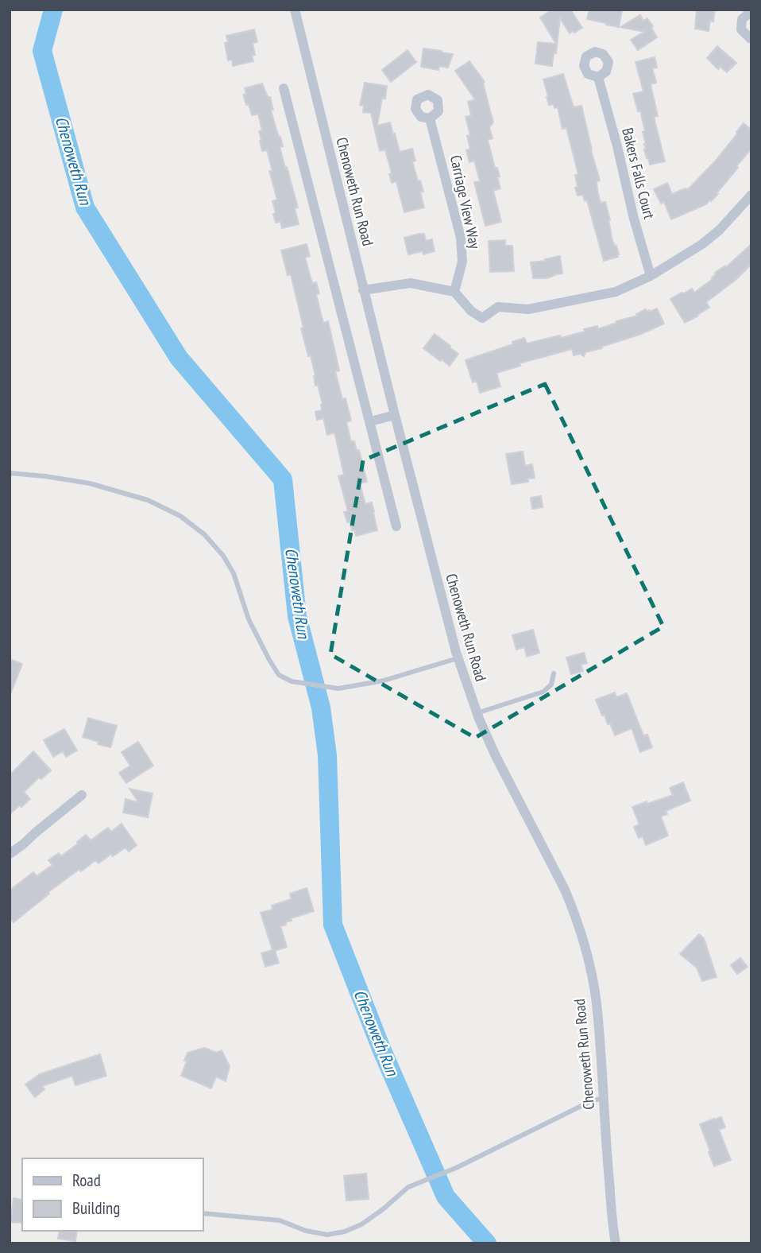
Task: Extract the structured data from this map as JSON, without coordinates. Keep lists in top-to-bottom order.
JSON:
{
  "streets": {
    "street": ["Bakers Falls Court", "Chenoweth Run Road", "Carriage View Way"]
  },
  "water": ["Chenoweth Run"],
  "legend": ["Road", "Building"]
}
